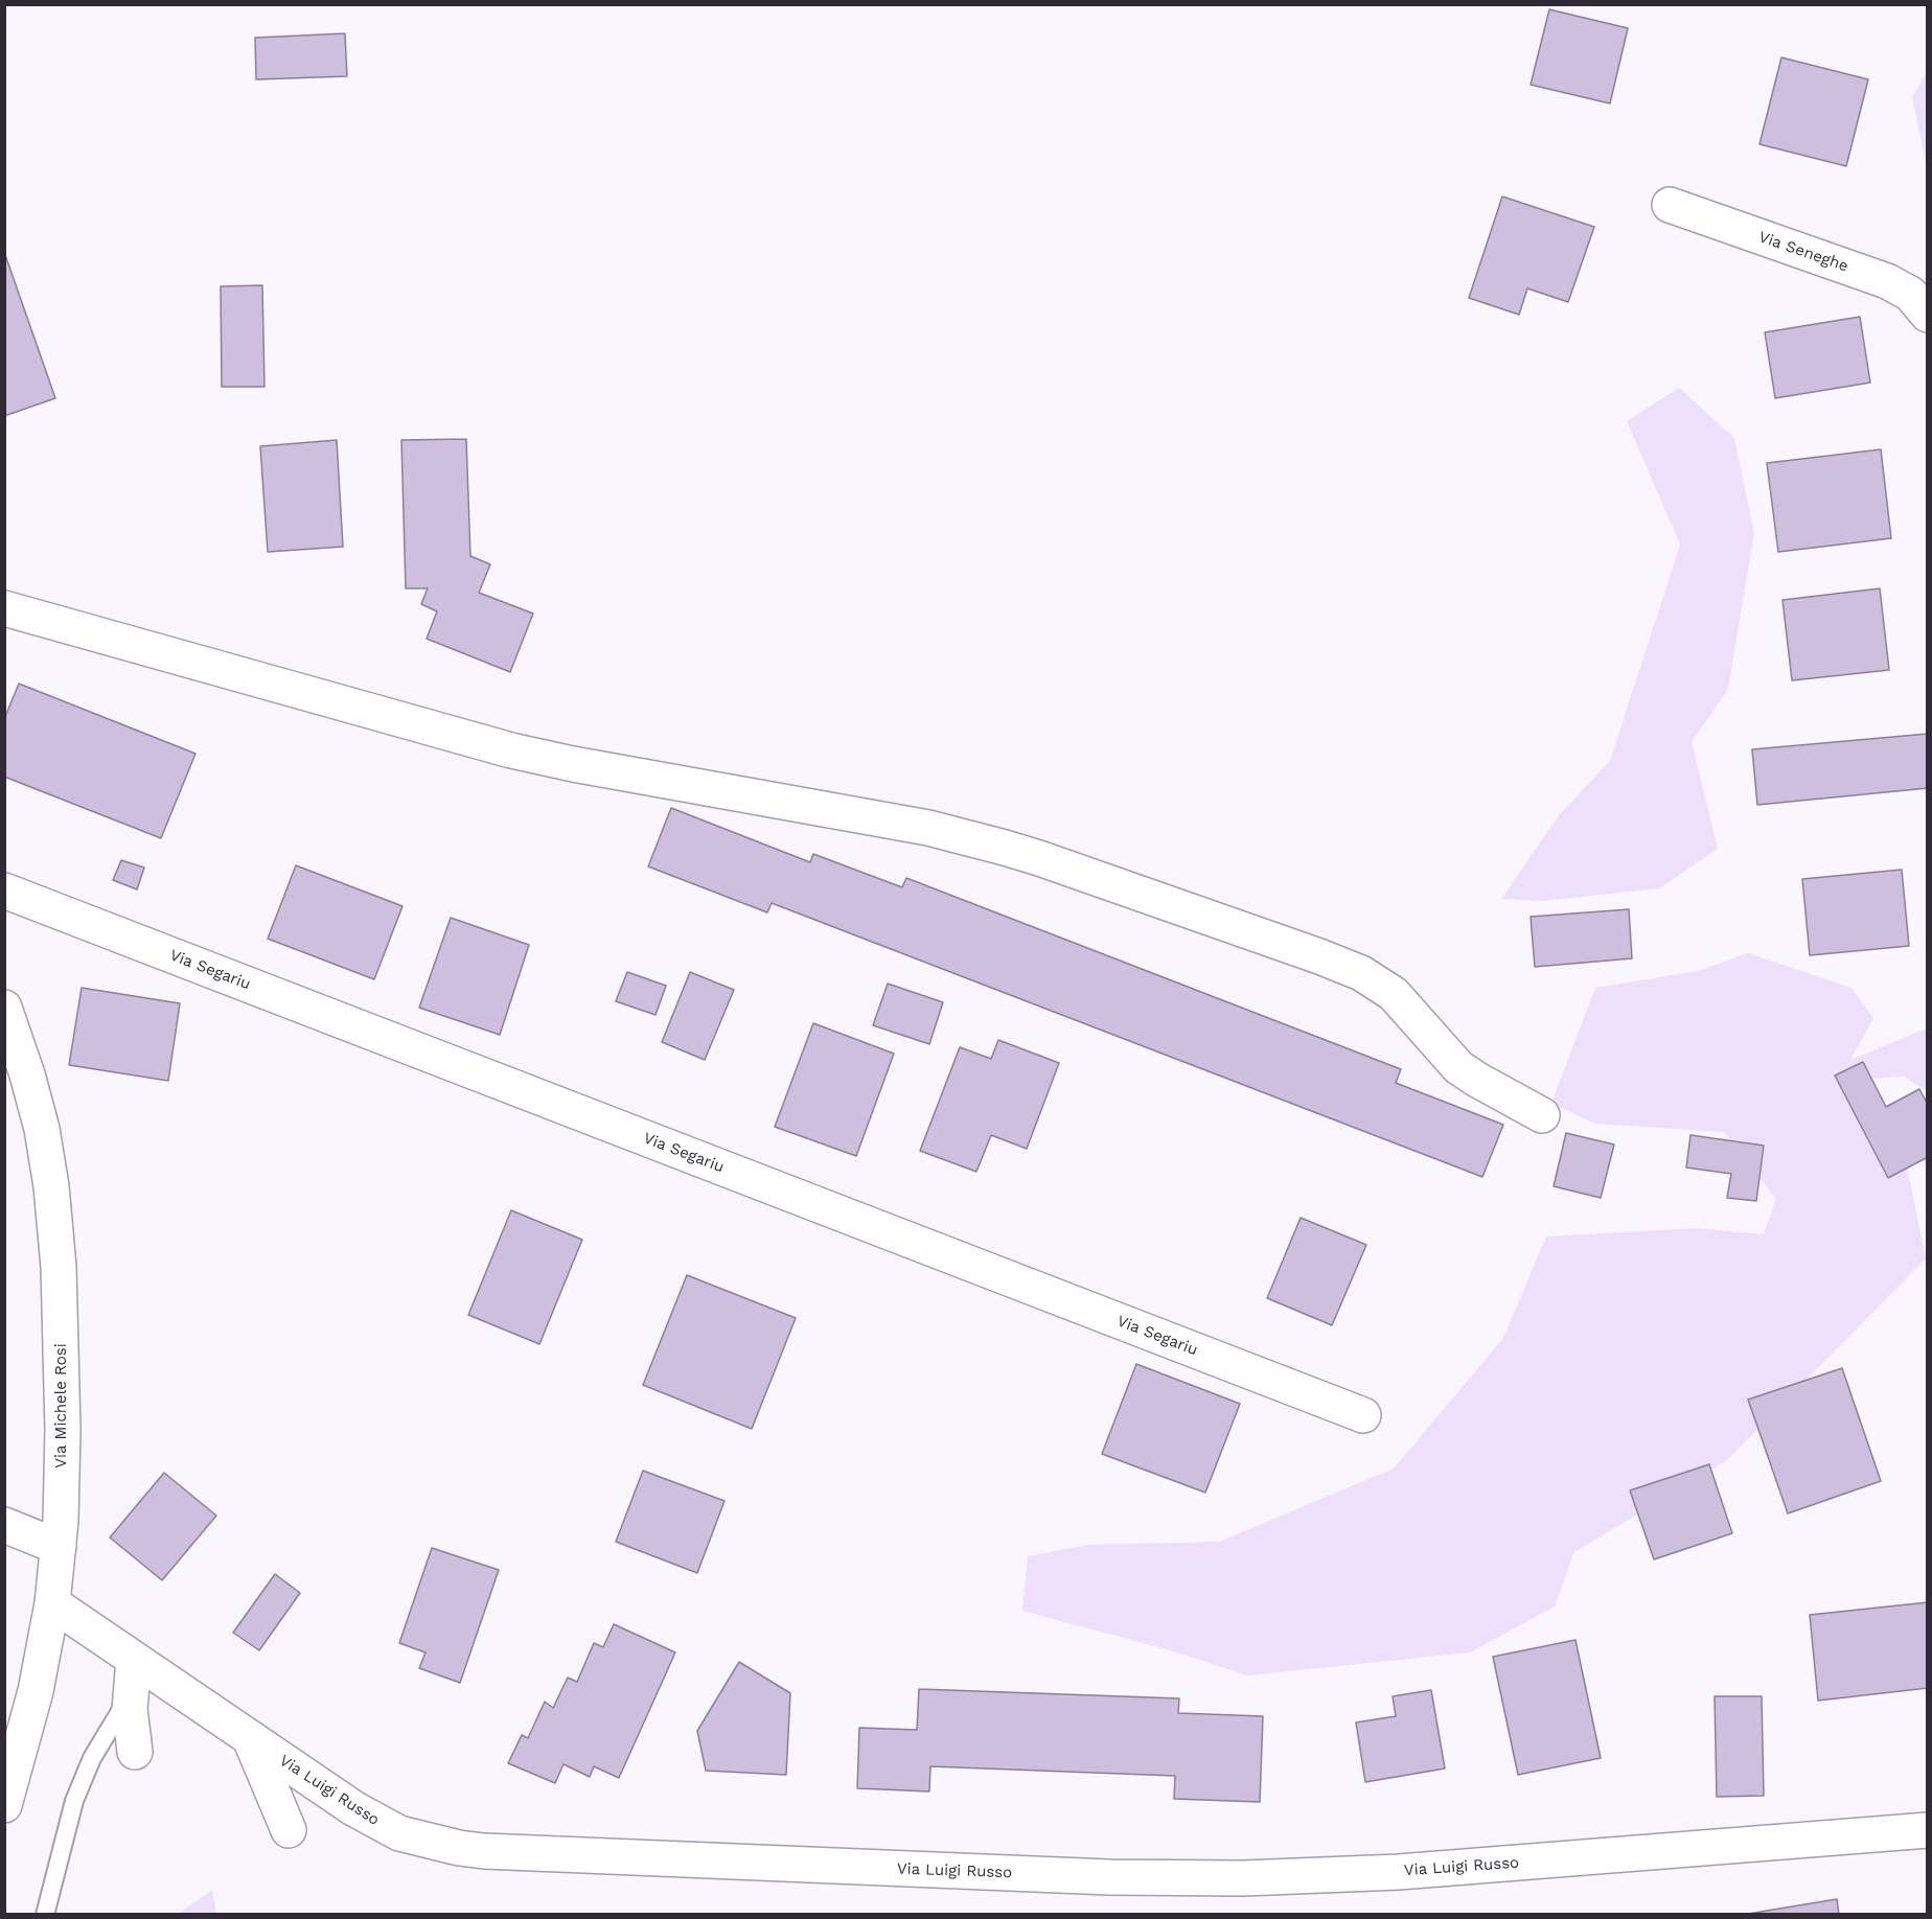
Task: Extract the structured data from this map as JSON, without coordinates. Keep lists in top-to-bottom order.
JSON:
{
  "streets": {
    "street": [
      "Via Seneghe",
      "Via Segariu",
      "Via Michele Rosi",
      "Via Luigi Russo"
    ]
  },
  "crossings": [
    ["Via Michele Rosi", "Via Luigi Russo"]
  ]
}
